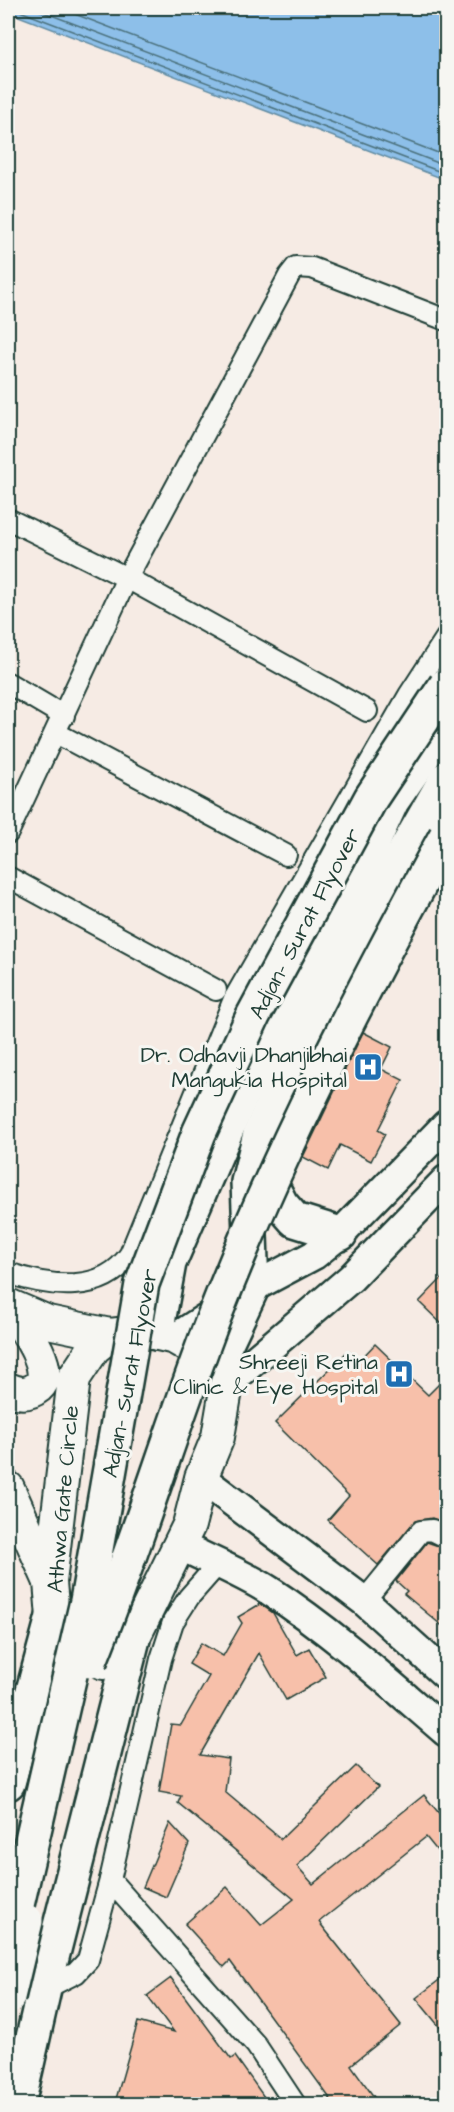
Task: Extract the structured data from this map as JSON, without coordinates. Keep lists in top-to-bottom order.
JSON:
{
  "streets": {
    "highway": ["Adjan- Surat Flyover"],
    "main road": ["Athwa Gate Circle"]
  },
  "places": {
    "hospital": ["Dr. Odhavji Dhanjibhai Mangukia Hospital", "Shreeji Retina Clinic & Eye Hospital"]
  }
}
